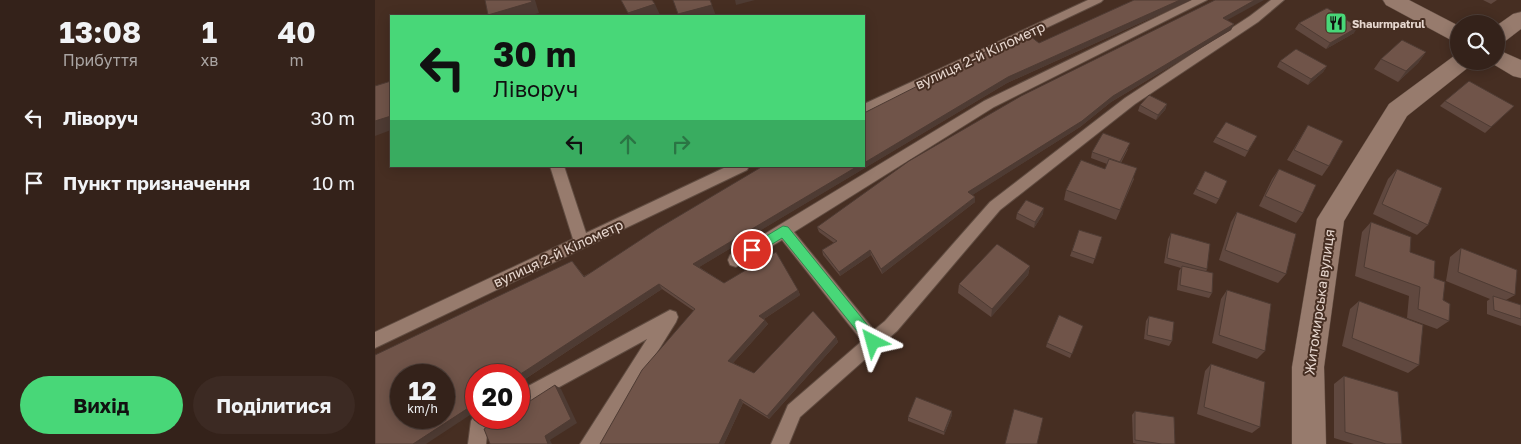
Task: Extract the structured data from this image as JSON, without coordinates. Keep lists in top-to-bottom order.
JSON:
{
  "streets": {
    "street": ["Житомирська вулиця"],
    "lane": ["вулиця 2-й Кілометр"]
  },
  "places": {
    "restaurant": ["Shaurmpatrul"]
  },
  "page": {
    "eta": [
      "13:08",
      "Прибуття",
      "1",
      "хв",
      "40",
      "m"
    ],
    "turn": ["30 m", "Ліворуч"],
    "list": [
      {
        "name": "Ліворуч",
        "value": "30 m"
      },
      {
        "name": "Пункт призначення",
        "value": "10 m"
      }
    ],
    "speed": "12 km/h",
    "limit": "20",
    "buttons": ["Вихід", "Поділитися"]
  }
}
